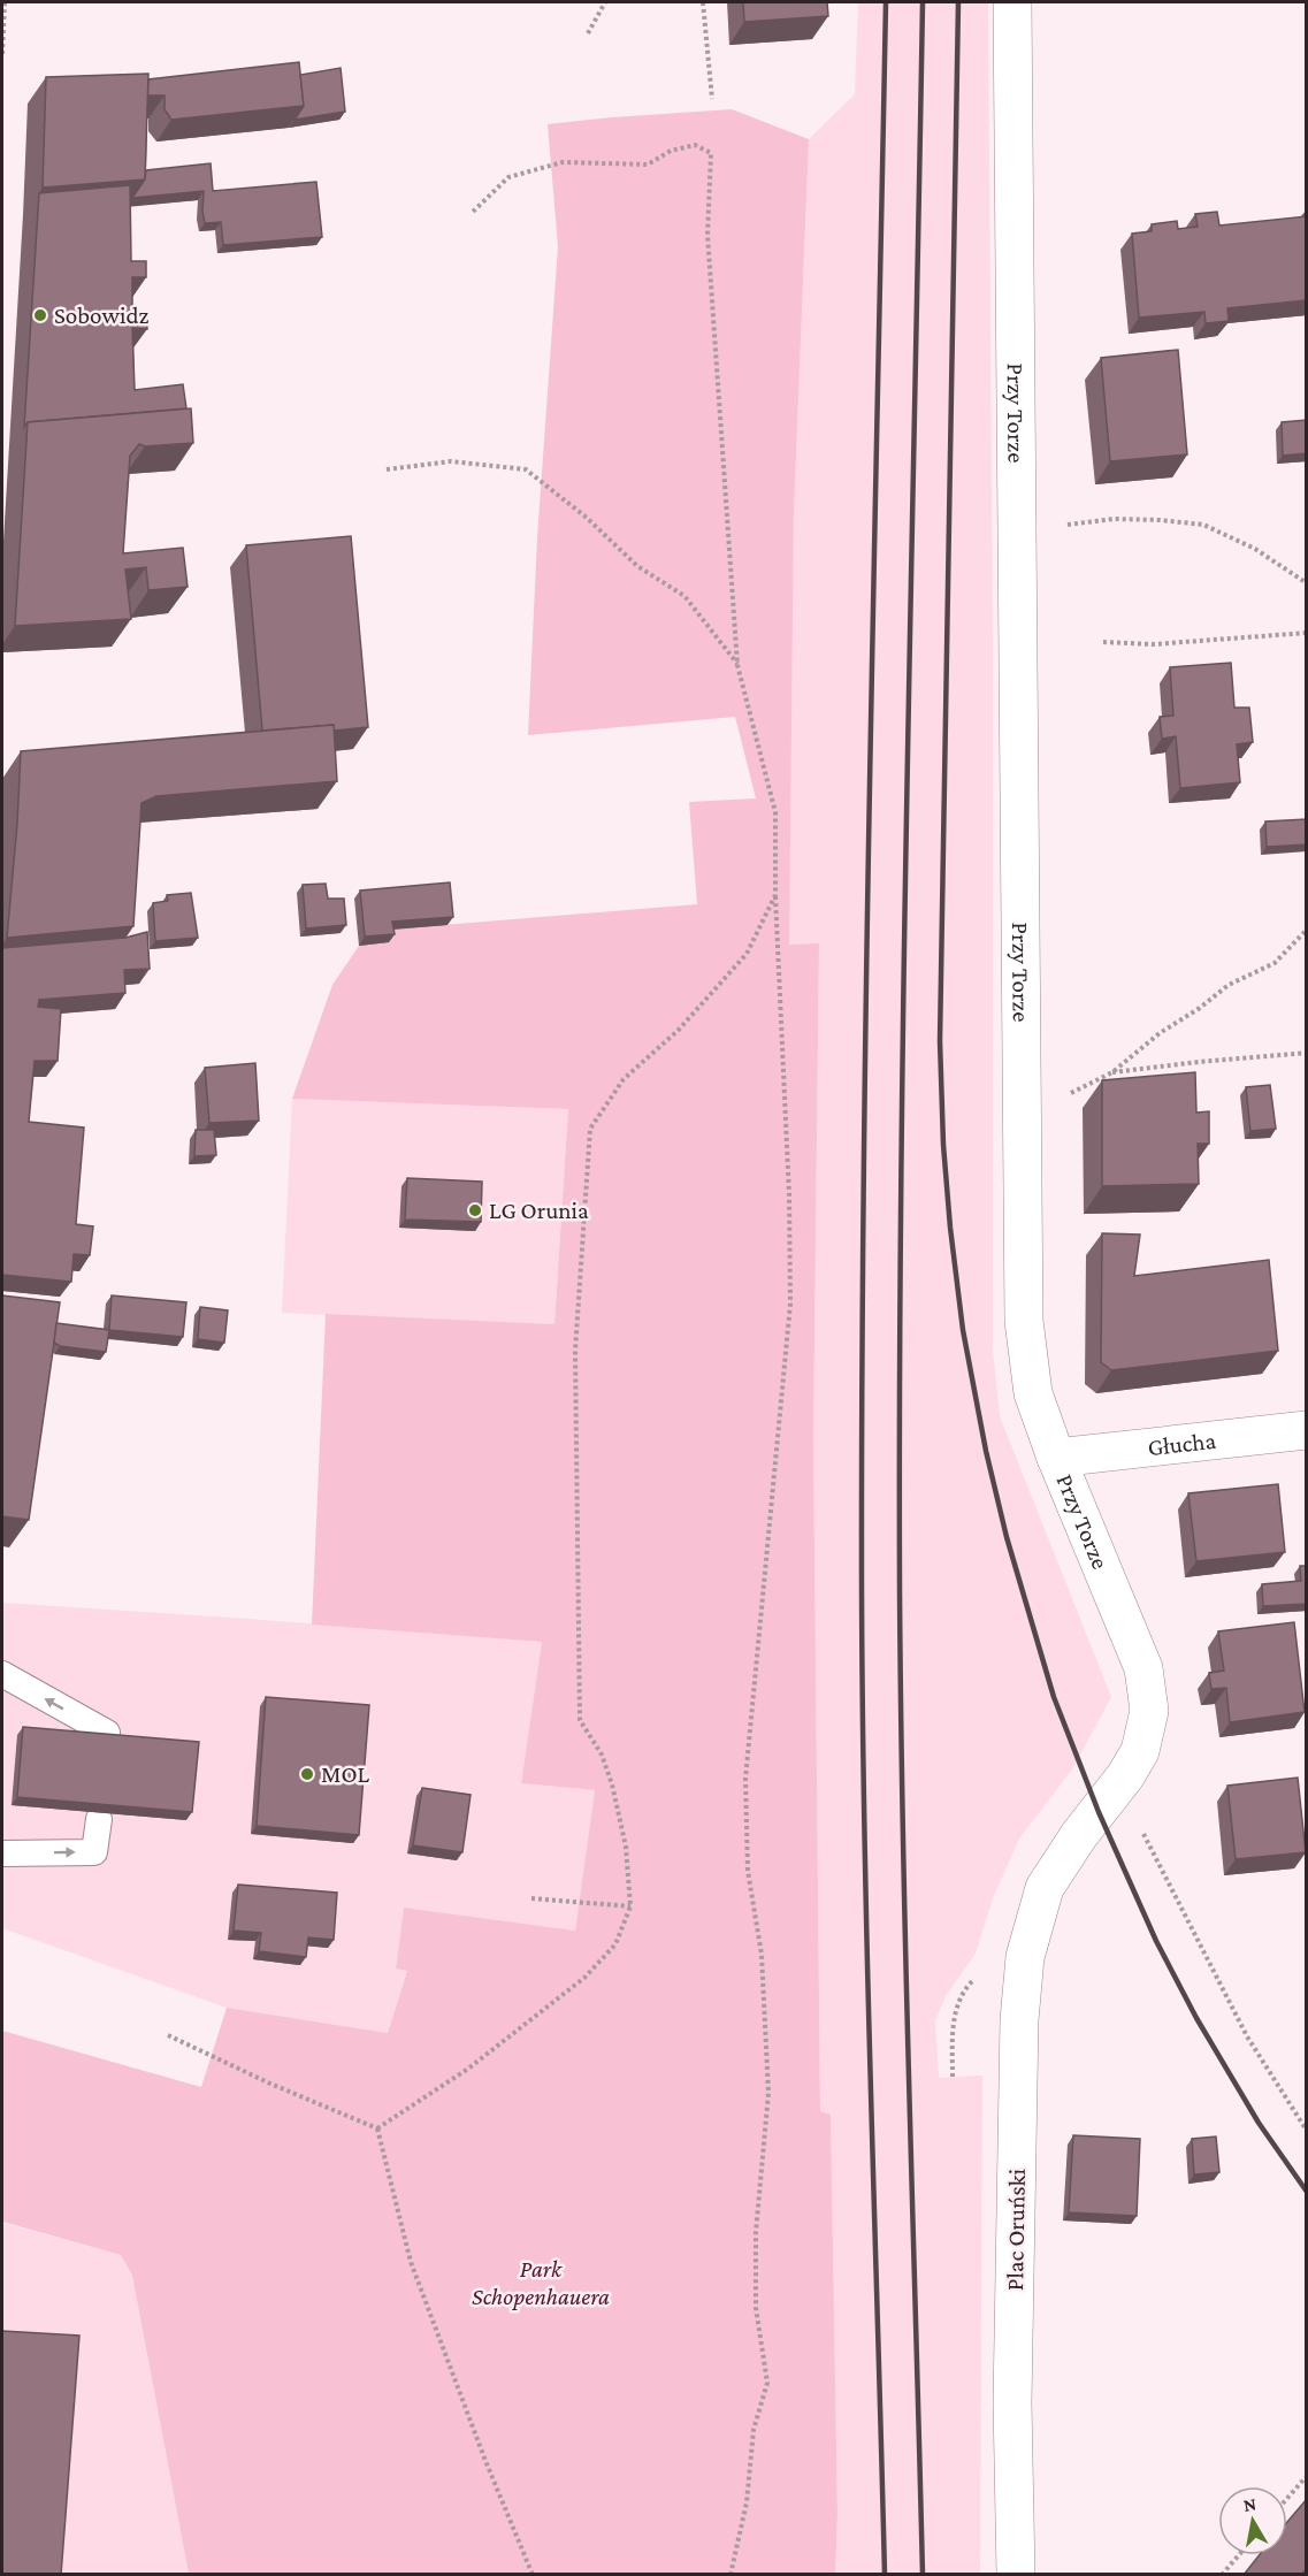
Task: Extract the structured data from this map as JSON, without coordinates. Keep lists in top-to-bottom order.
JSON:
{
  "streets": {
    "street": ["Przy Torze", "Głucha", "Plac Oruński"]
  },
  "crossings": [
    ["Przy Torze", "Głucha"],
    ["Przy Torze", "Plac Oruński"]
  ],
  "parks": ["Park Schopenhauera"],
  "places": ["Sobowidz", "LG Orunia", "MOL"],
  "north": "top"
}
